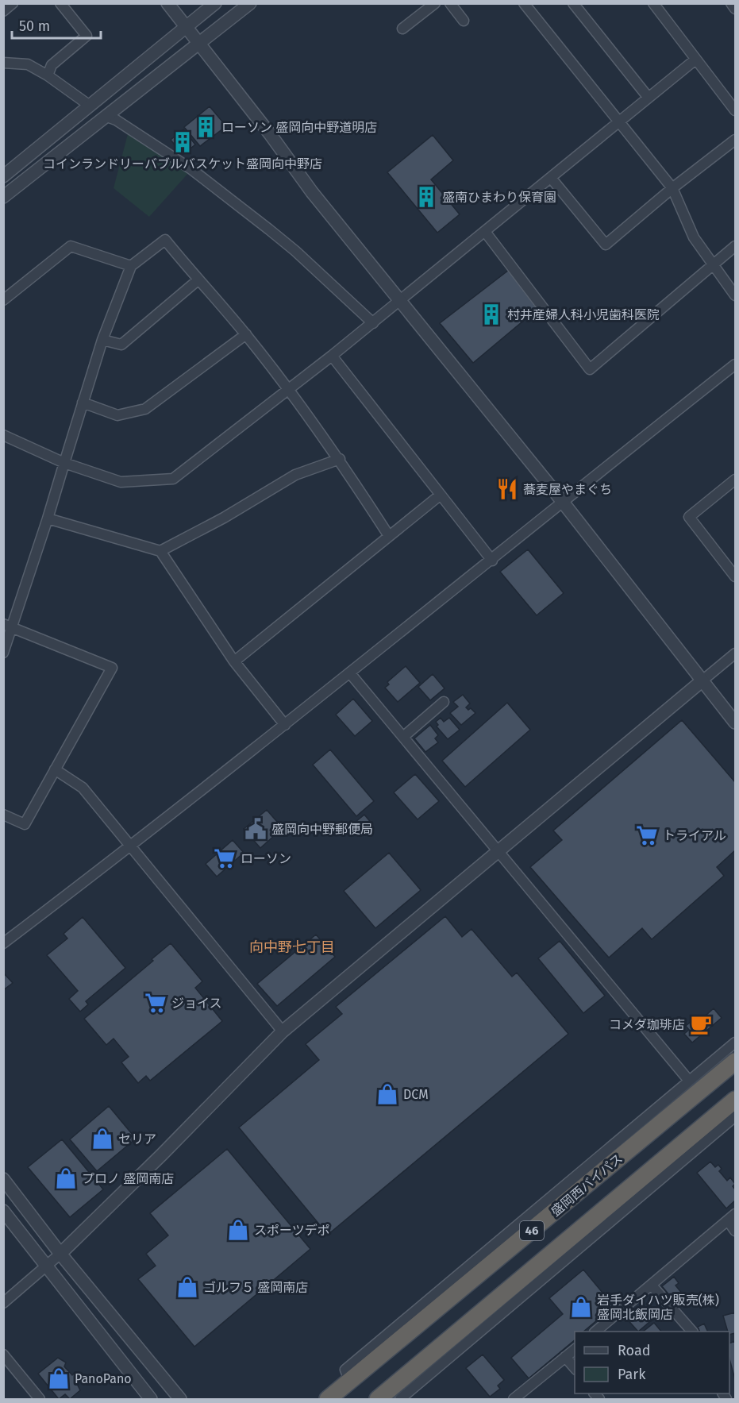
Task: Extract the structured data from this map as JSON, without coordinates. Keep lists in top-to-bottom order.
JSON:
{
  "streets": {
    "highway": ["盛岡西バイパス", "46"]
  },
  "districts": ["向中野七丁目"],
  "places": {
    "building": [
      "ローソン 盛岡向中野道明店",
      "コインランドリーバブルバスケット盛岡向中野店",
      "盛南ひまわり保育園",
      "村井産婦人科小児歯科医院"
    ],
    "restaurant": ["蕎麦屋やまぐち"],
    "public building": ["盛岡向中野郵便局"],
    "supermarket": ["トライアル", "ローソン", "ジョイス"],
    "cafe": ["コメダ珈琲店"],
    "shop": [
      "DCM",
      "セリア",
      "プロノ 盛岡南店",
      "スポーツデポ",
      "ゴルフ５ 盛岡南店",
      "岩手ダイハツ販売(株) 盛岡北飯岡店",
      "PanoPano"
    ]
  },
  "legend": ["Road", "Park"],
  "scale_bar": "50 m"
}
